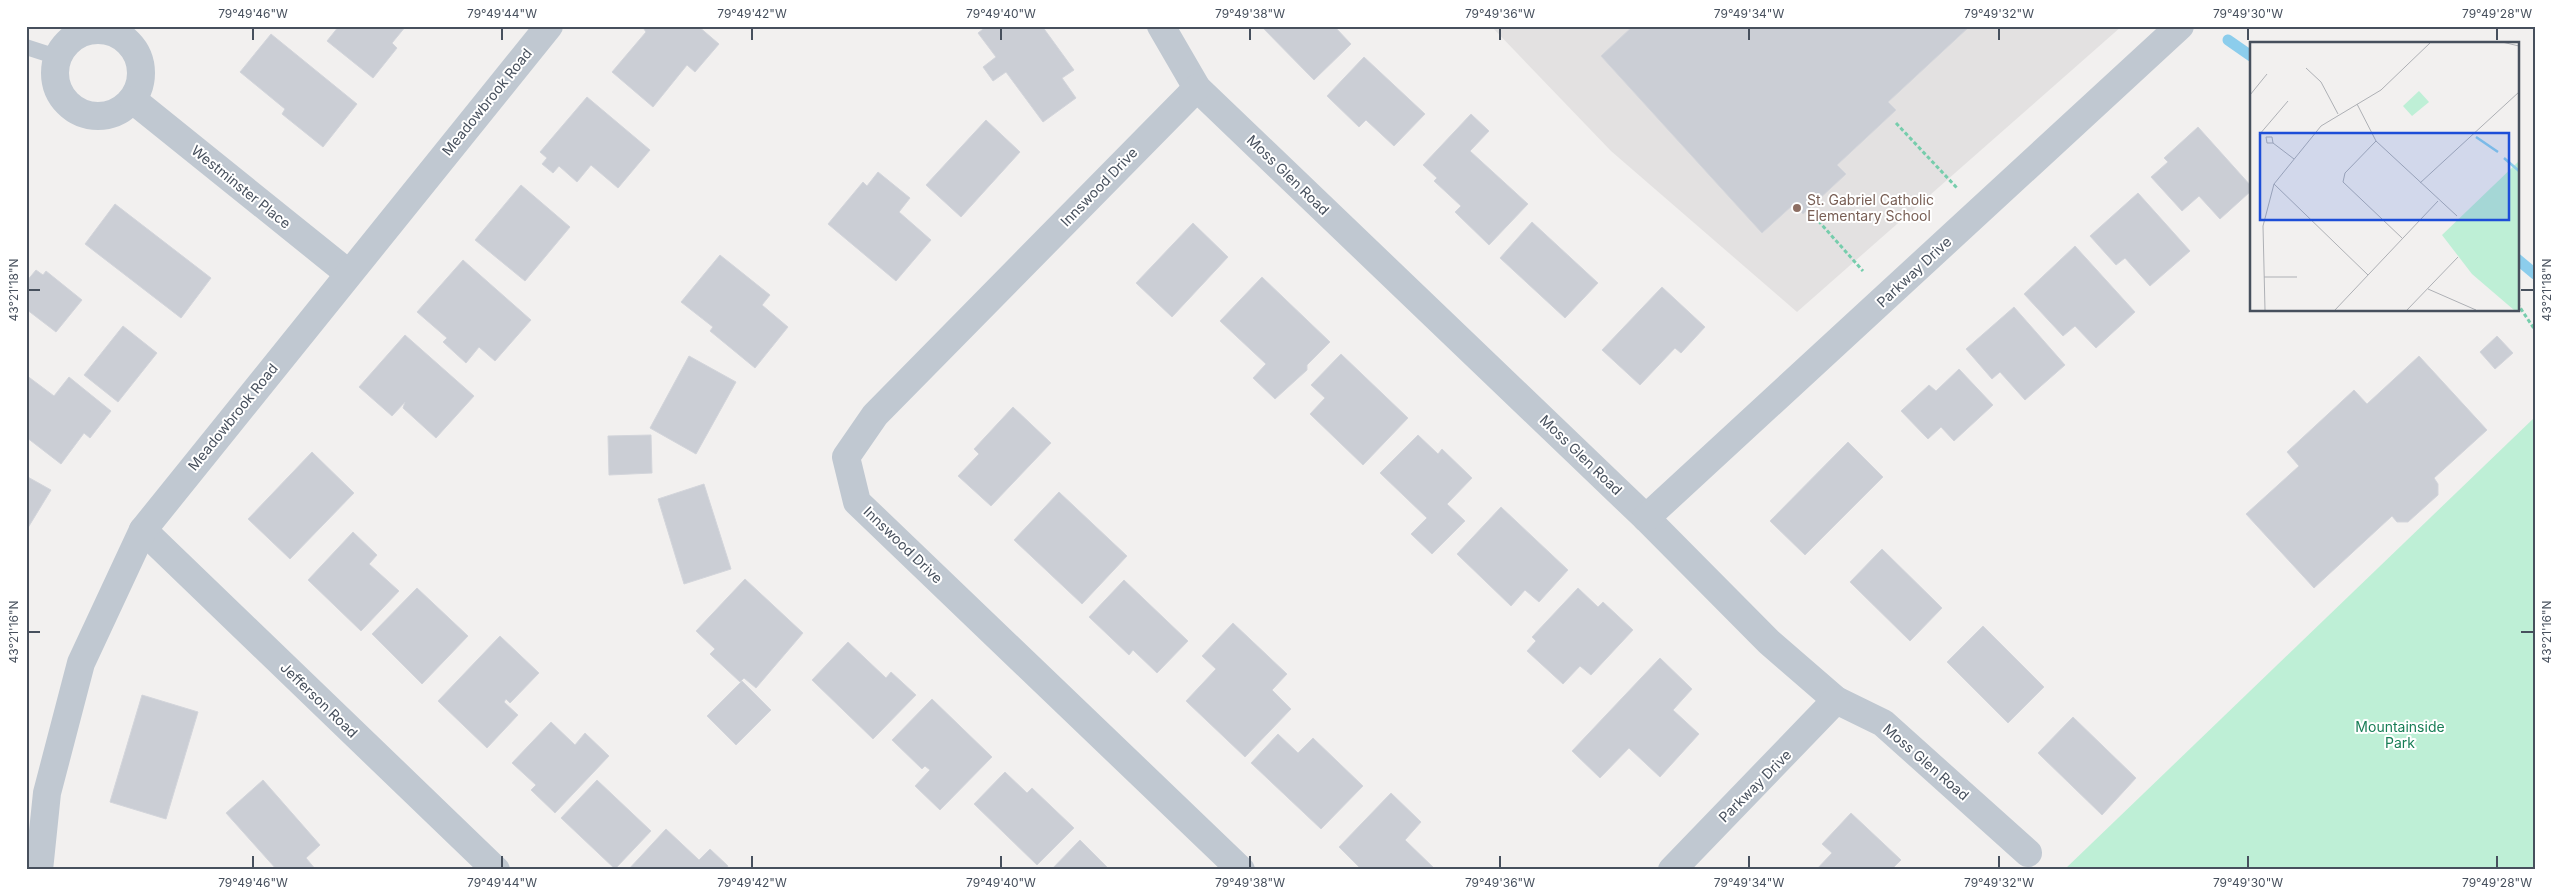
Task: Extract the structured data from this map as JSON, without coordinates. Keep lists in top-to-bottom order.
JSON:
{
  "streets": {
    "street": [
      "Meadowbrook Road",
      "Moss Glen Road",
      "Westminster Place",
      "Innswood Drive",
      "Parkway Drive",
      "Jefferson Road"
    ]
  },
  "crossings": [
    ["Meadowbrook Road", "Westminster Place"],
    ["Meadowbrook Road", "Jefferson Road"],
    ["Moss Glen Road", "Innswood Drive"],
    ["Moss Glen Road", "Parkway Drive"]
  ],
  "parks": ["Mountainside Park"],
  "places": ["St. Gabriel Catholic Elementary School"],
  "coordinates": [
    "79°49'46\"W",
    "79°49'44\"W",
    "79°49'42\"W",
    "79°49'40\"W",
    "79°49'38\"W",
    "79°49'36\"W",
    "79°49'34\"W",
    "79°49'32\"W",
    "79°49'30\"W",
    "79°49'28\"W",
    "43°21'18\"N",
    "43°21'16\"N"
  ]
}
